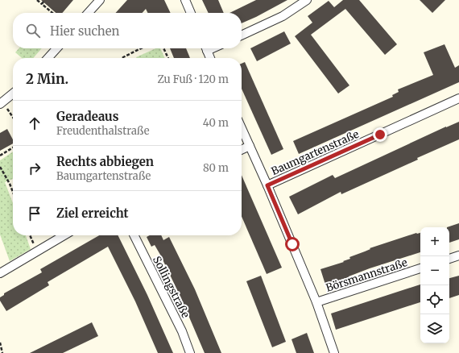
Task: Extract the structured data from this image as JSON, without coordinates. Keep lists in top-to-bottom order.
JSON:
{
  "streets": {
    "street": ["Baumgartenstraße", "Börsmannstraße", "Sollingstraße"]
  },
  "page": {
    "search": "Hier suchen",
    "heading": ["2 Min.", "Zu Fuß · 120 m"],
    "list": [
      ["Geradeaus", "Freudenthalstraße", "40 m"],
      ["Rechts abbiegen", "Baumgartenstraße", "80 m"],
      "Ziel erreicht"
    ],
    "map_buttons": ["+", "−"]
  }
}
